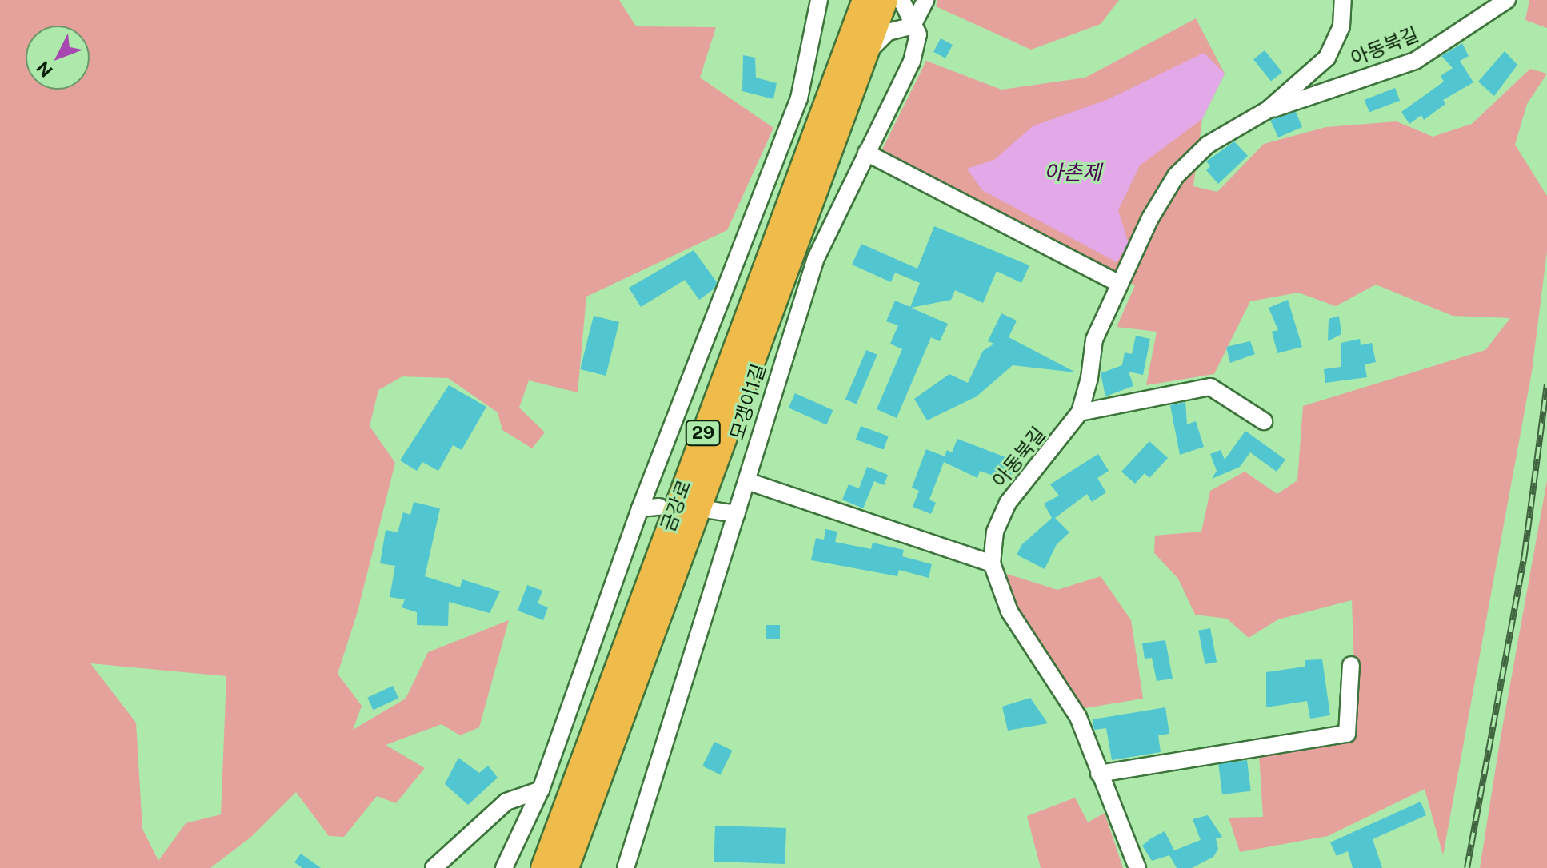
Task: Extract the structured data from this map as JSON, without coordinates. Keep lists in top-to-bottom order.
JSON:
{
  "streets": {
    "highway": ["29", "금강로"],
    "street": ["아동북길", "모갱이1길"]
  },
  "water": ["아촌제"],
  "north": "bottom left"
}
